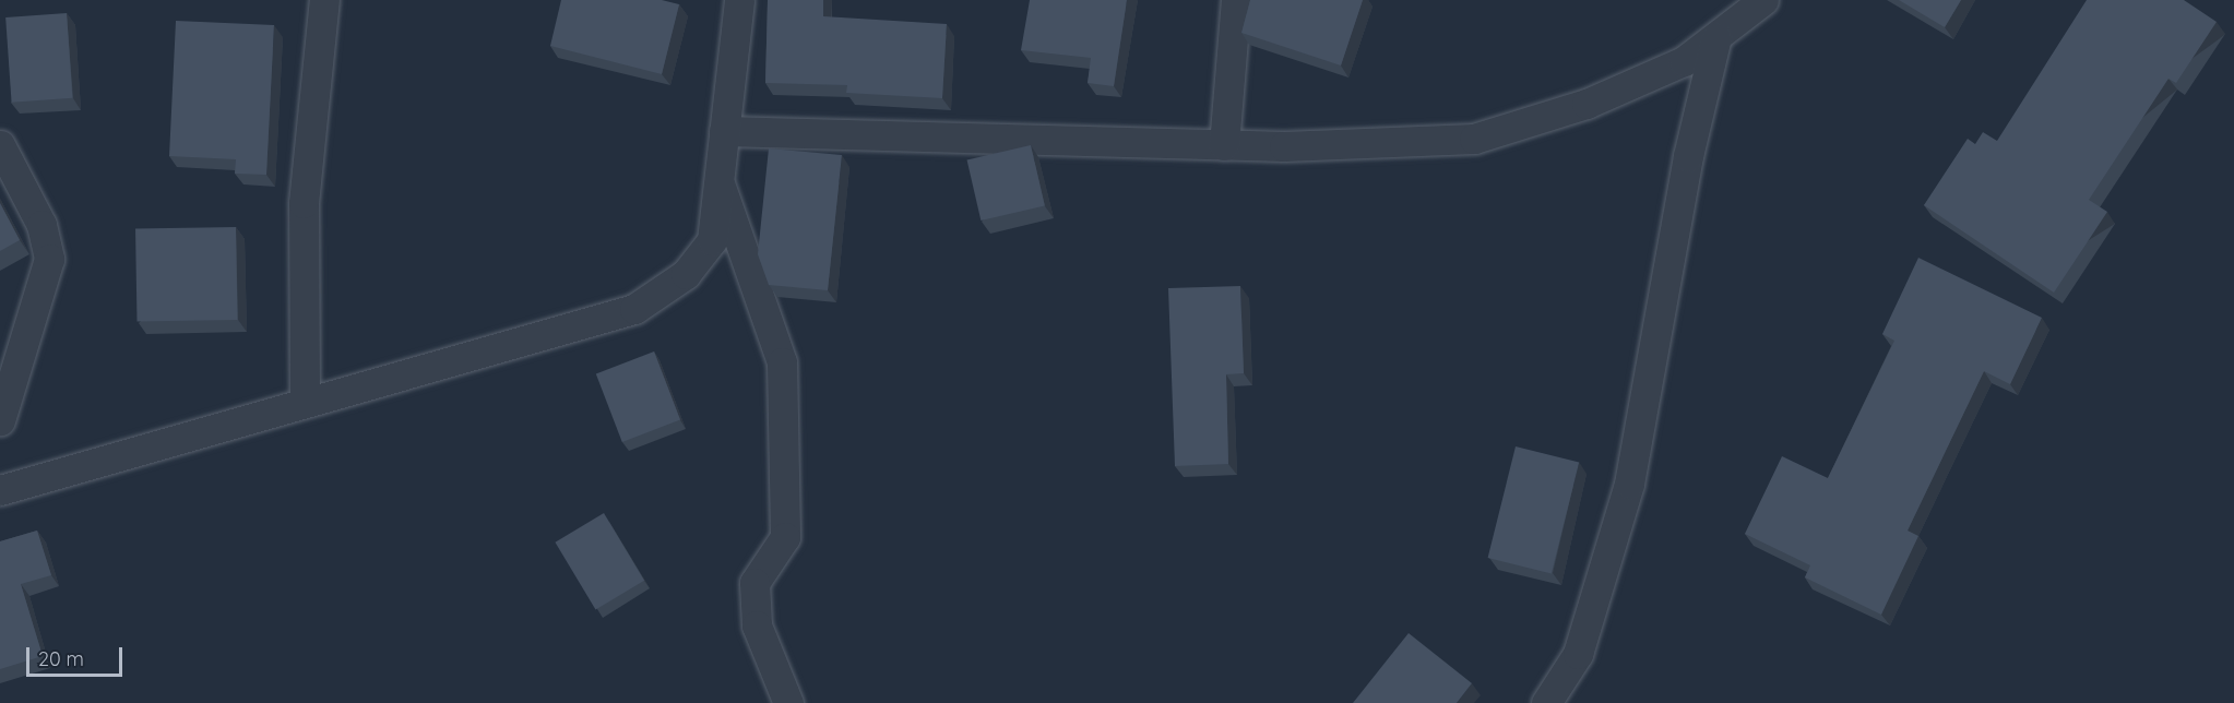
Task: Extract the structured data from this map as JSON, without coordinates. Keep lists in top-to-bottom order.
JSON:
{
  "scale_bar": "20 m"
}
